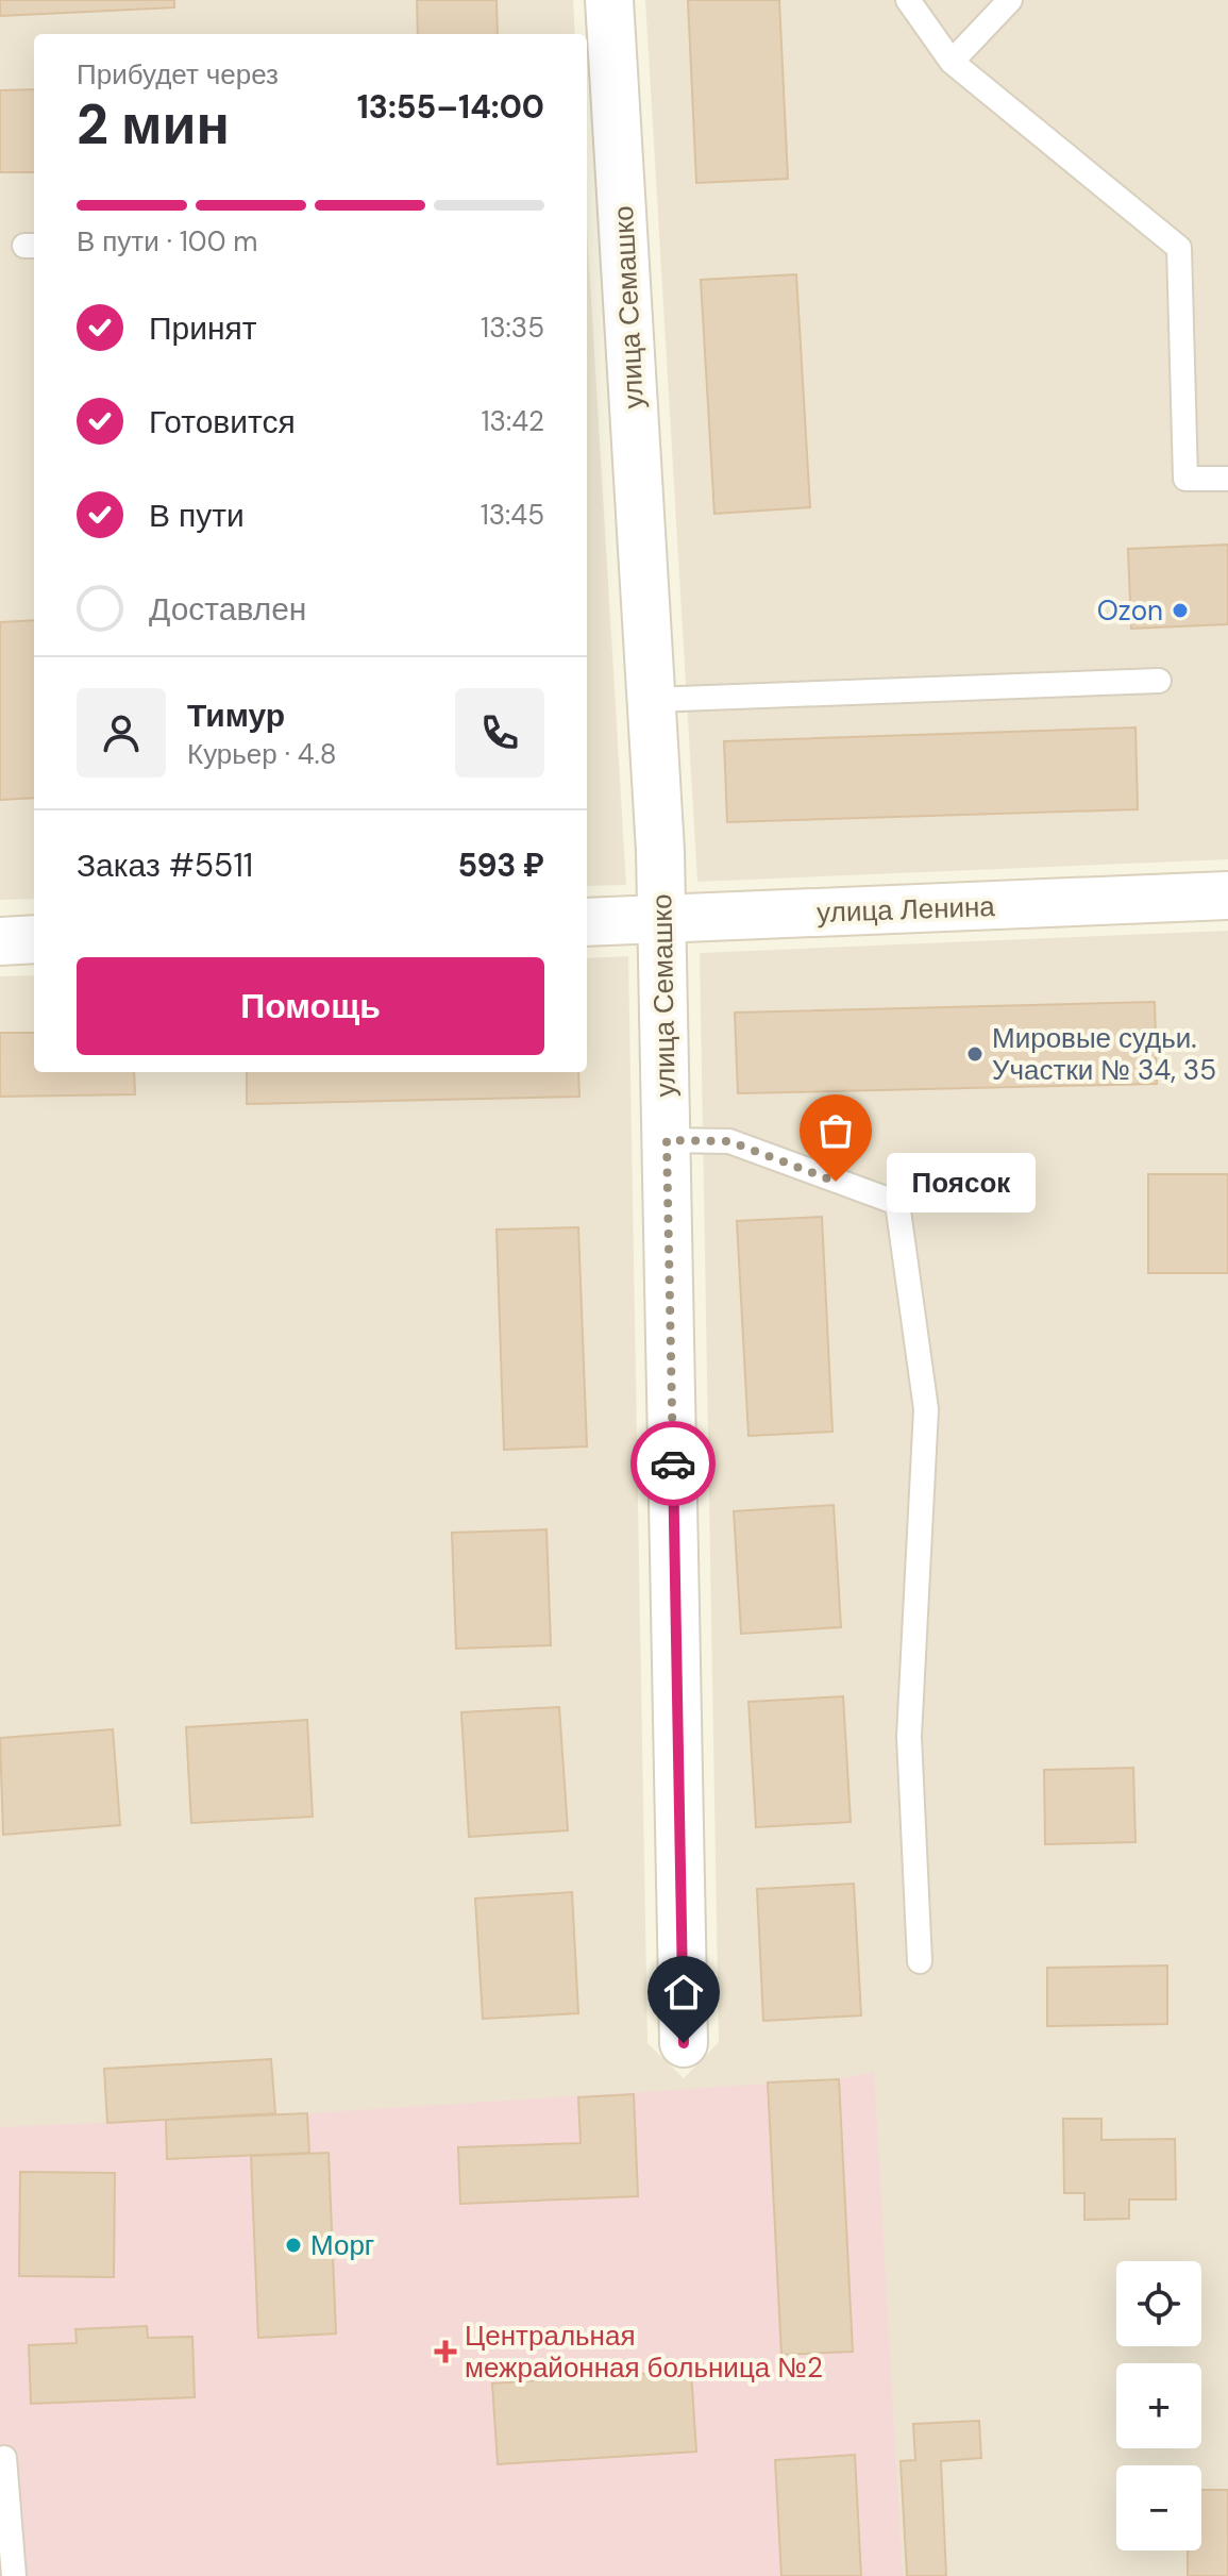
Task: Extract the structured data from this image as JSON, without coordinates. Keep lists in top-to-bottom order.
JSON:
{
  "streets": {
    "street": ["улица Семашко", "улица Ленина"]
  },
  "crossings": [
    ["улица Семашко", "улица Ленина"]
  ],
  "places": {
    "other": [
      "Ozon",
      "Мировые судьи. Участки № 34, 35",
      "Поясок",
      "Морг"
    ],
    "health": ["Центральная межрайонная больница №2"]
  },
  "page": {
    "heading": ["2 мин", "Прибудет через", "13:55–14:00"],
    "panel": [
      "Тимур",
      "Курьер · 4.8",
      "Заказ #5511",
      "593 ₽"
    ],
    "bar": "В пути · 100 m",
    "list": [
      ["Принят", "13:35"],
      ["Готовится", "13:42"],
      ["В пути", "13:45"],
      "Доставлен"
    ],
    "buttons": "Помощь",
    "bubble": "Поясок",
    "map_buttons": ["+", "−"]
  }
}
